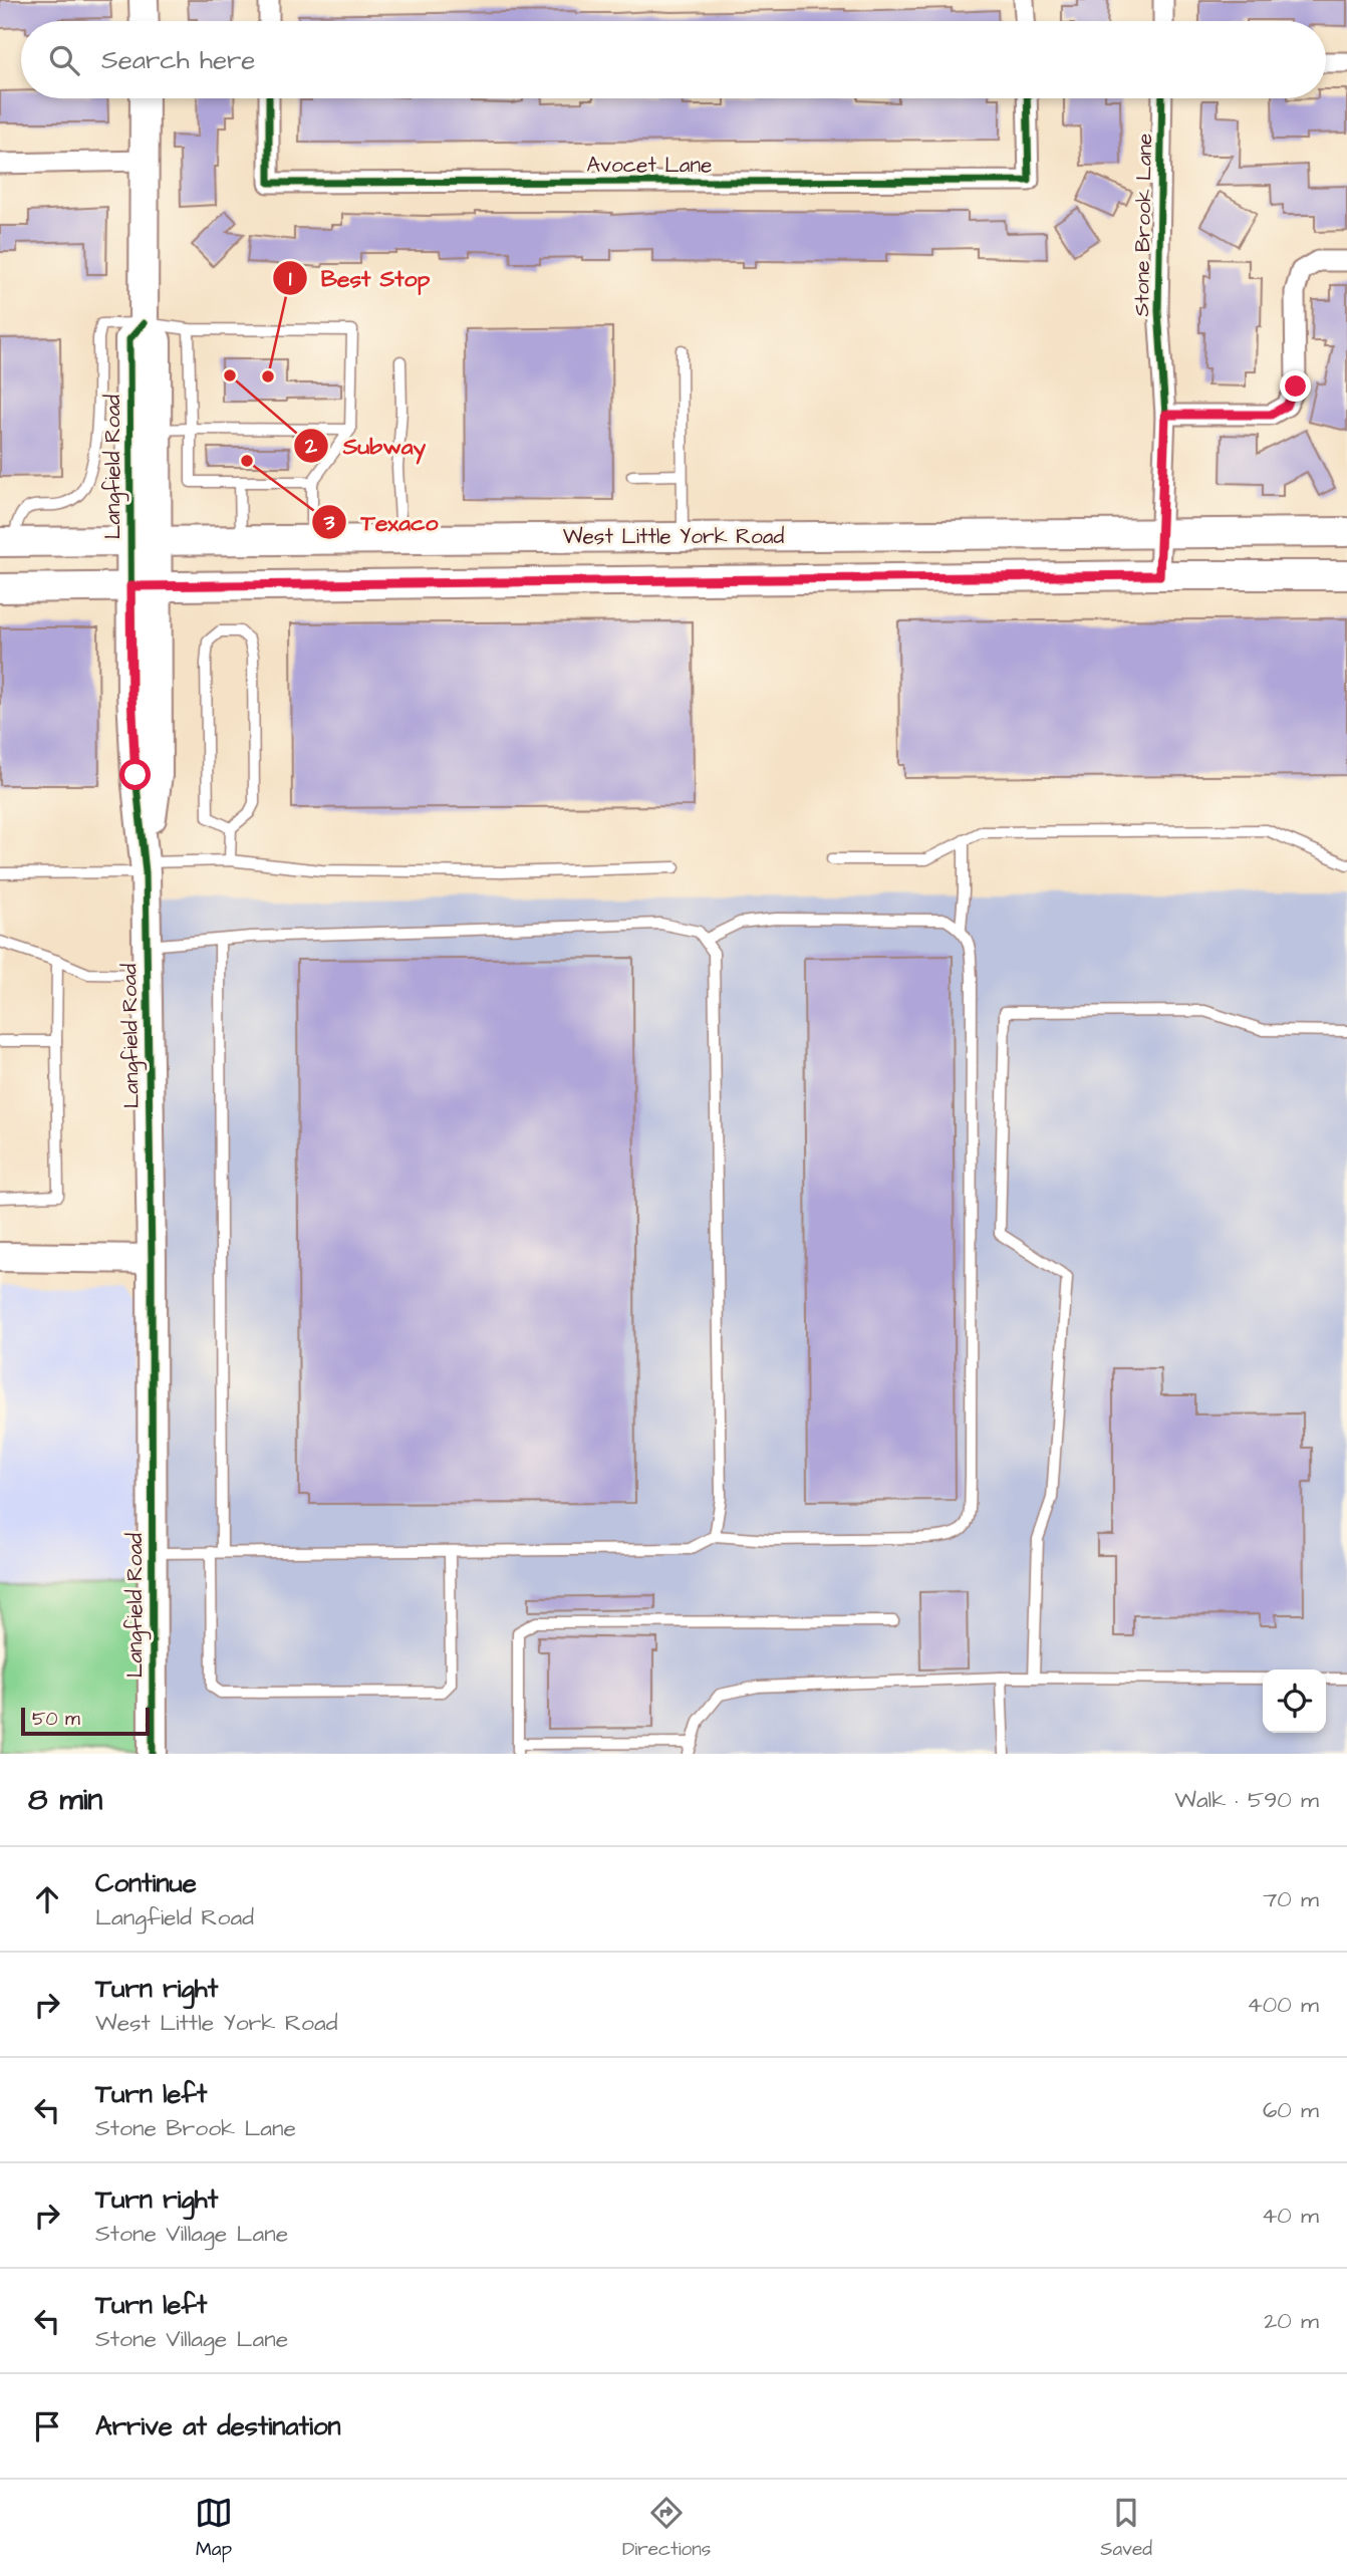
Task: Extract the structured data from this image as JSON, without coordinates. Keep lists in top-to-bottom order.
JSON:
{
  "streets": {
    "main road": ["Langfield Road", "West Little York Road"],
    "street": ["Avocet Lane", "Stone Brook Lane"]
  },
  "crossings": [
    ["Stone Brook Lane", "West Little York Road"],
    ["Langfield Road", "West Little York Road"]
  ],
  "places": ["Subway", "Best Stop", "Texaco"],
  "scale_bar": "50 m",
  "page": {
    "search": "Search here",
    "scale": "50 m",
    "heading": ["8 min", "Walk · 590 m"],
    "list": [
      ["Continue", "Langfield Road", "70 m"],
      ["Turn right", "West Little York Road", "400 m"],
      ["Turn left", "Stone Brook Lane", "60 m"],
      ["Turn right", "Stone Village Lane", "40 m"],
      ["Turn left", "Stone Village Lane", "20 m"],
      "Arrive at destination"
    ],
    "nav": ["Map", "Directions", "Saved"]
  }
}
